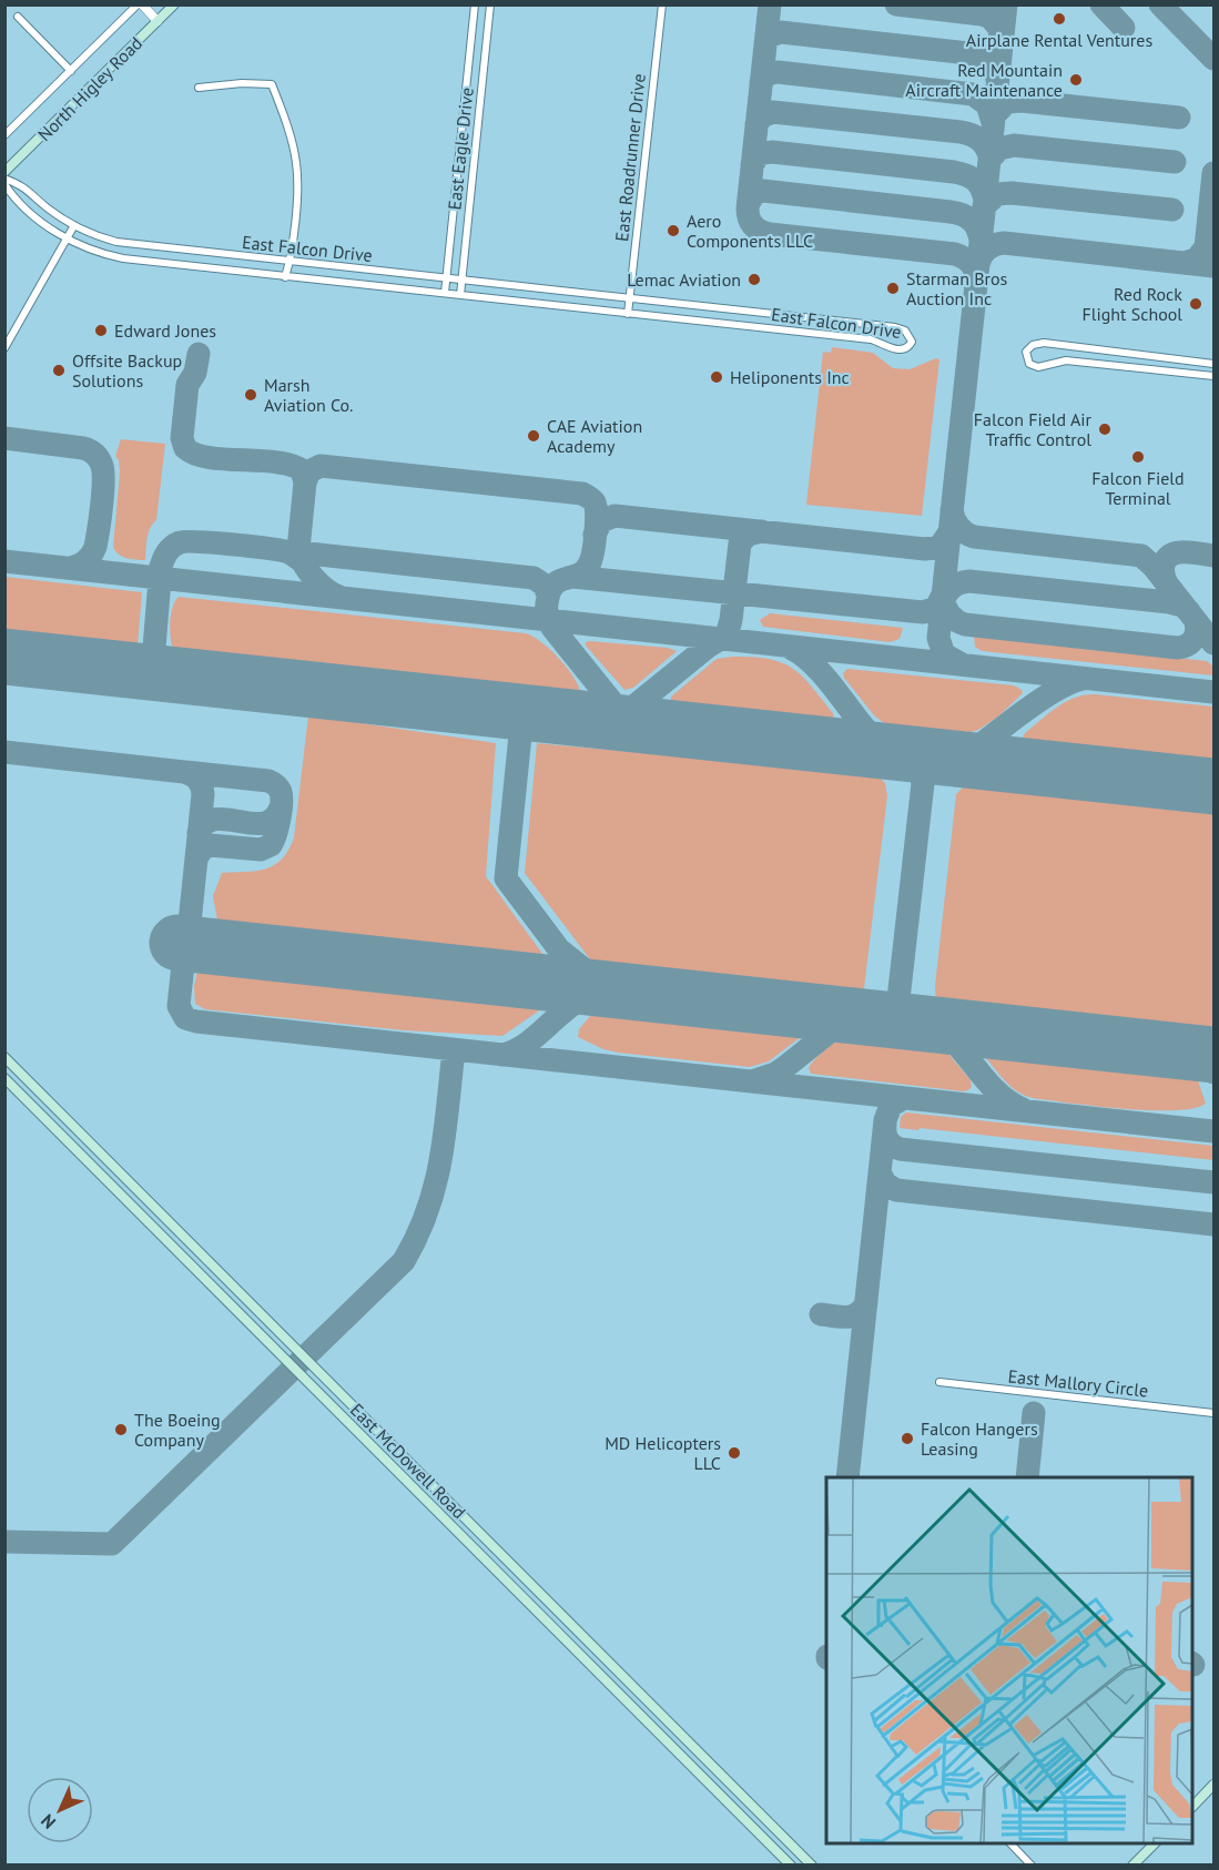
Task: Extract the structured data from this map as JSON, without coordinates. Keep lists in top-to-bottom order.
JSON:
{
  "streets": {
    "main road": ["North Higley Road", "East McDowell Road"],
    "street": [
      "East Eagle Drive",
      "East Roadrunner Drive",
      "East Falcon Drive",
      "East Mallory Circle"
    ]
  },
  "crossings": [
    ["East Eagle Drive", "East Falcon Drive"],
    ["East Roadrunner Drive", "East Falcon Drive"]
  ],
  "places": [
    "Airplane Rental Ventures",
    "Red Mountain Aircraft Maintenance",
    "Aero Components LLC",
    "Lemac Aviation",
    "Starman Bros Auction Inc",
    "Red Rock Flight School",
    "Edward Jones",
    "Offsite Backup Solutions",
    "Heliponents Inc",
    "Marsh Aviation Co.",
    "Falcon Field Air Traffic Control",
    "CAE Aviation Academy",
    "Falcon Field Terminal",
    "The Boeing Company",
    "Falcon Hangers Leasing",
    "MD Helicopters LLC"
  ],
  "north": "bottom left"
}
